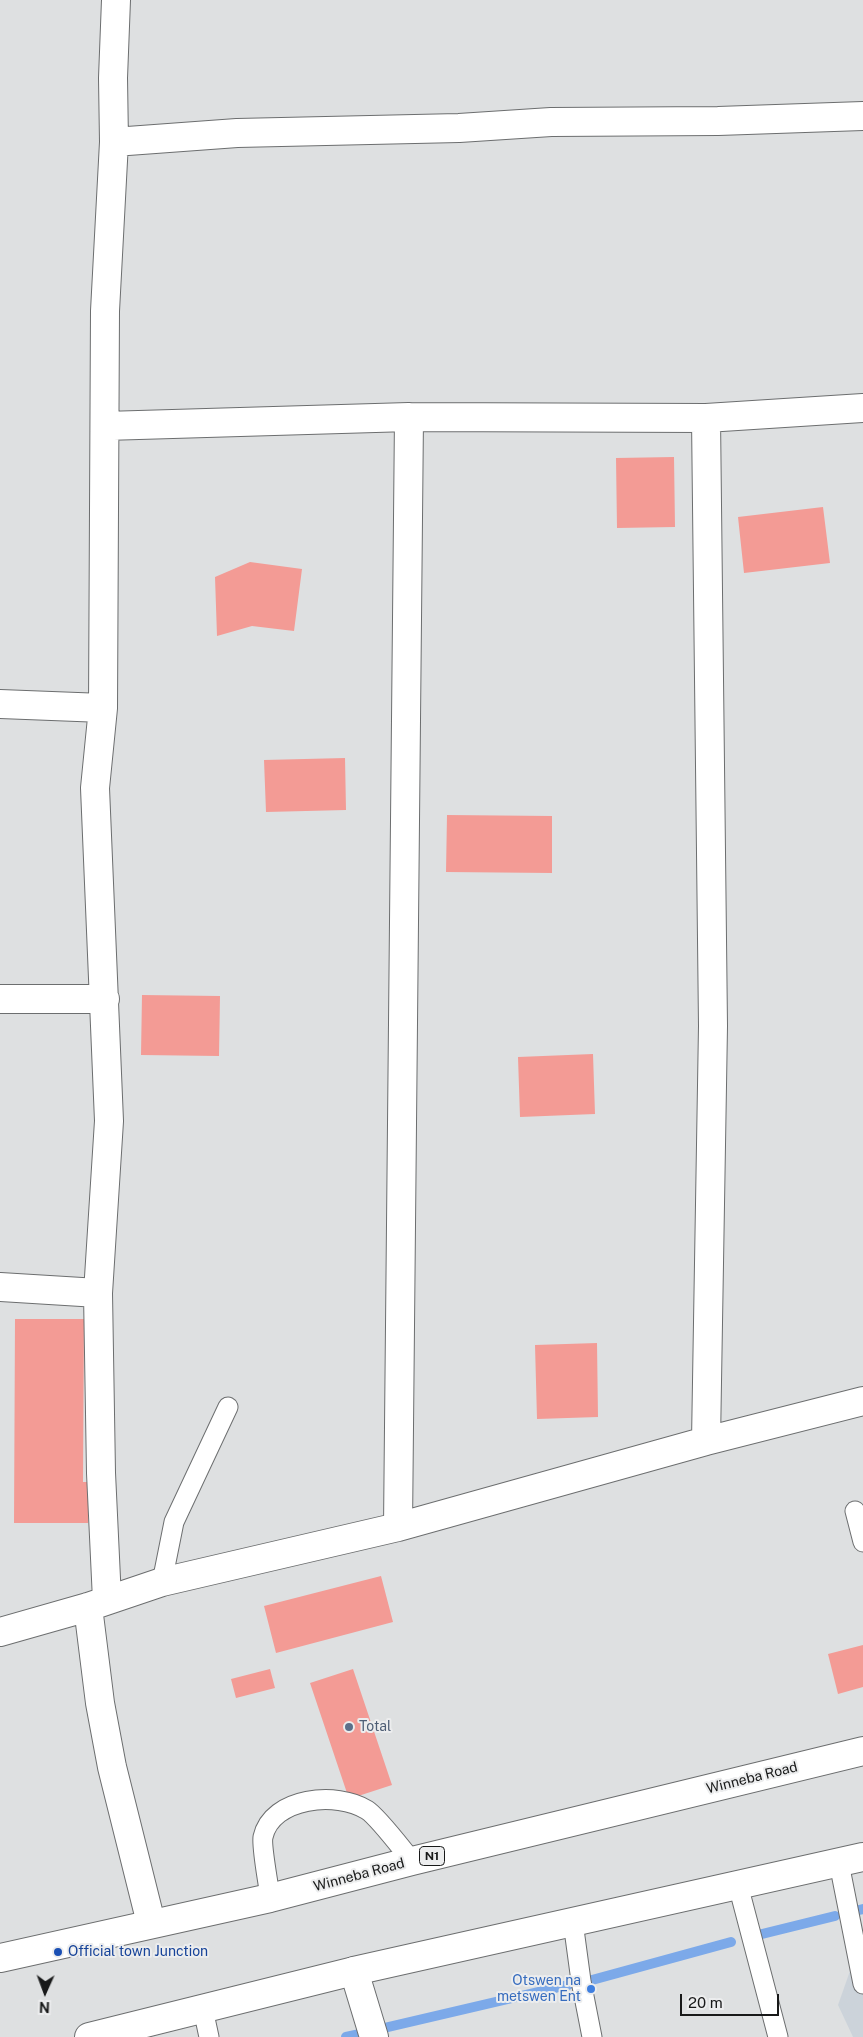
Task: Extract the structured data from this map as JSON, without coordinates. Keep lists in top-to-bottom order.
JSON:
{
  "streets": {
    "main road": ["Winneba Road", "N1"]
  },
  "places": ["Total", "Official town Junction", "Otswen na metswen Ent"],
  "scale_bar": "20 m",
  "north": "bottom"
}
